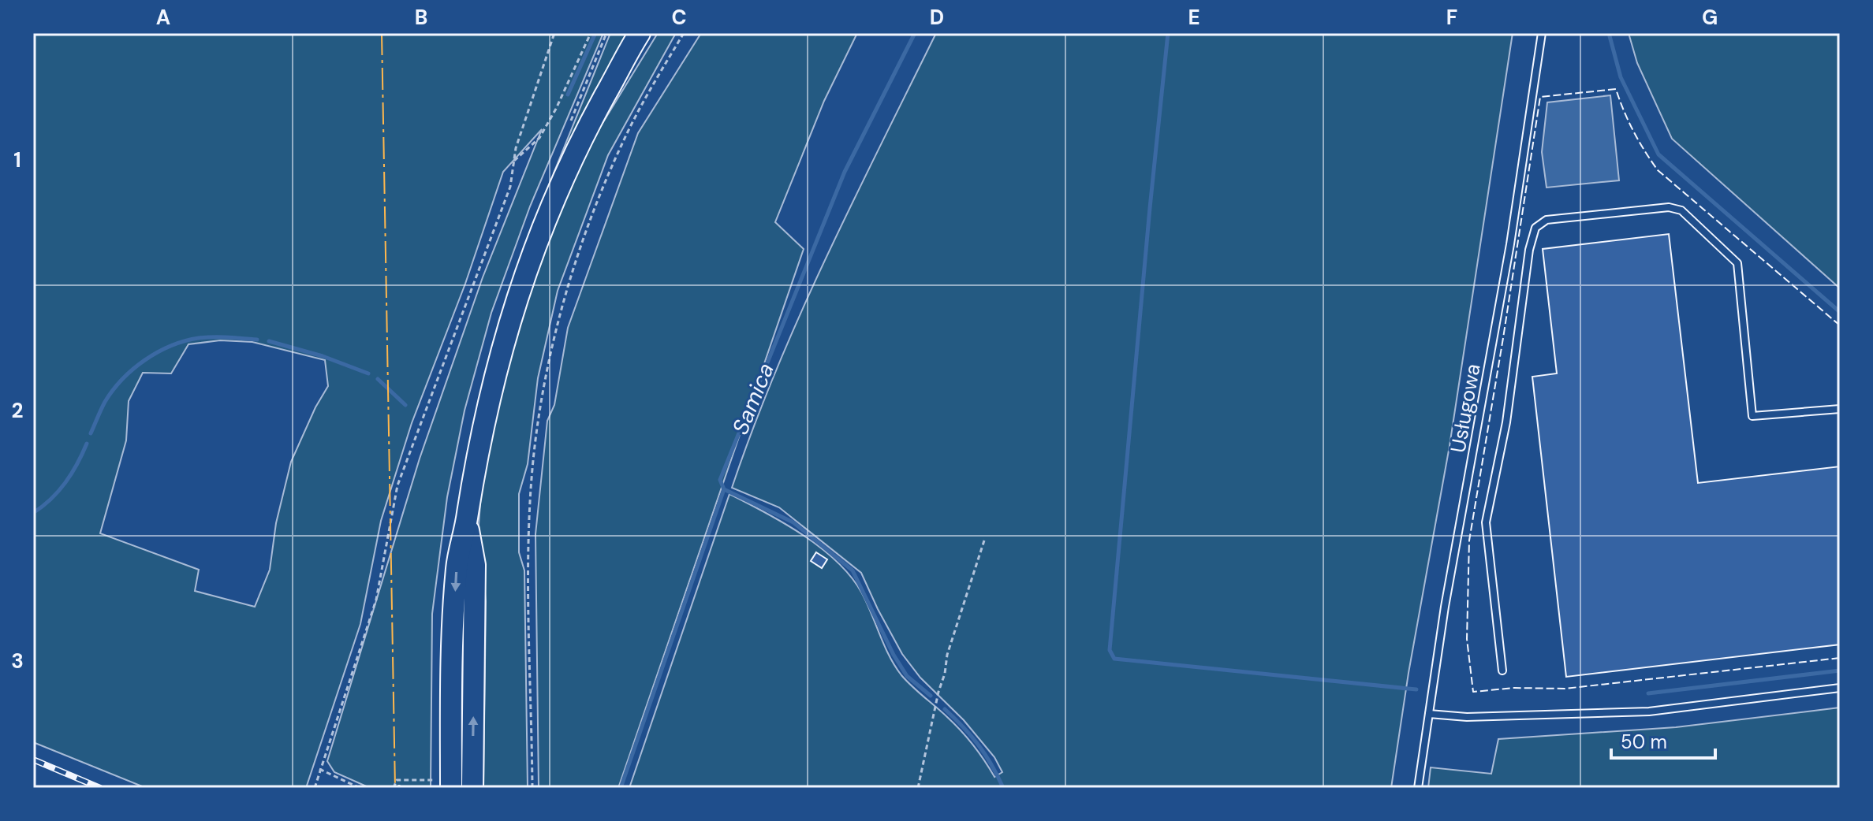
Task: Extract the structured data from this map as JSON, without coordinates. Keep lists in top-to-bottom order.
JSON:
{
  "streets": {
    "lane": ["Usługowa"]
  },
  "water": ["Samica"],
  "scale_bar": "50 m",
  "grid": {
    "columns": [
      "A",
      "B",
      "C",
      "D",
      "E",
      "F",
      "G"
    ],
    "rows": ["1", "2", "3"]
  }
}
